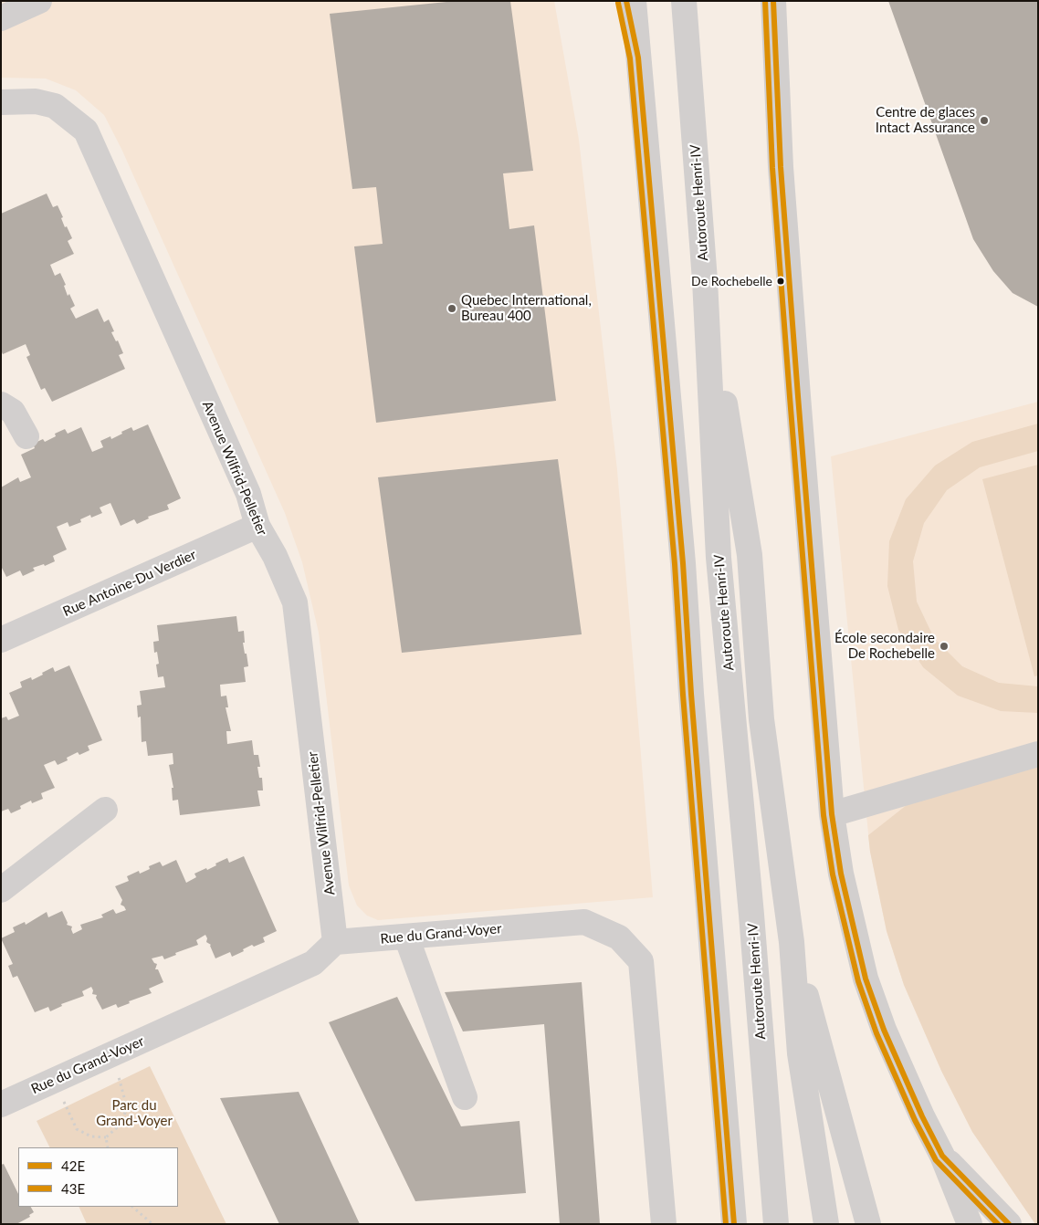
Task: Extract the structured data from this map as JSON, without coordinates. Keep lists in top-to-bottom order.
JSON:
{
  "streets": {
    "main road": [
      "Autoroute Henri-IV",
      "Avenue Wilfrid-Pelletier",
      "Rue Antoine-Du Verdier",
      "Rue du Grand-Voyer"
    ]
  },
  "crossings": [
    ["Avenue Wilfrid-Pelletier", "Rue Antoine-Du Verdier"],
    ["Avenue Wilfrid-Pelletier", "Rue du Grand-Voyer"]
  ],
  "parks": ["Parc du Grand-Voyer"],
  "places": [
    "Centre de glaces Intact Assurance",
    "De Rochebelle",
    "Quebec International, Bureau 400",
    "École secondaire De Rochebelle"
  ],
  "lines": ["transit line 42E", "transit line 43E"],
  "legend": ["42E", "43E"]
}
